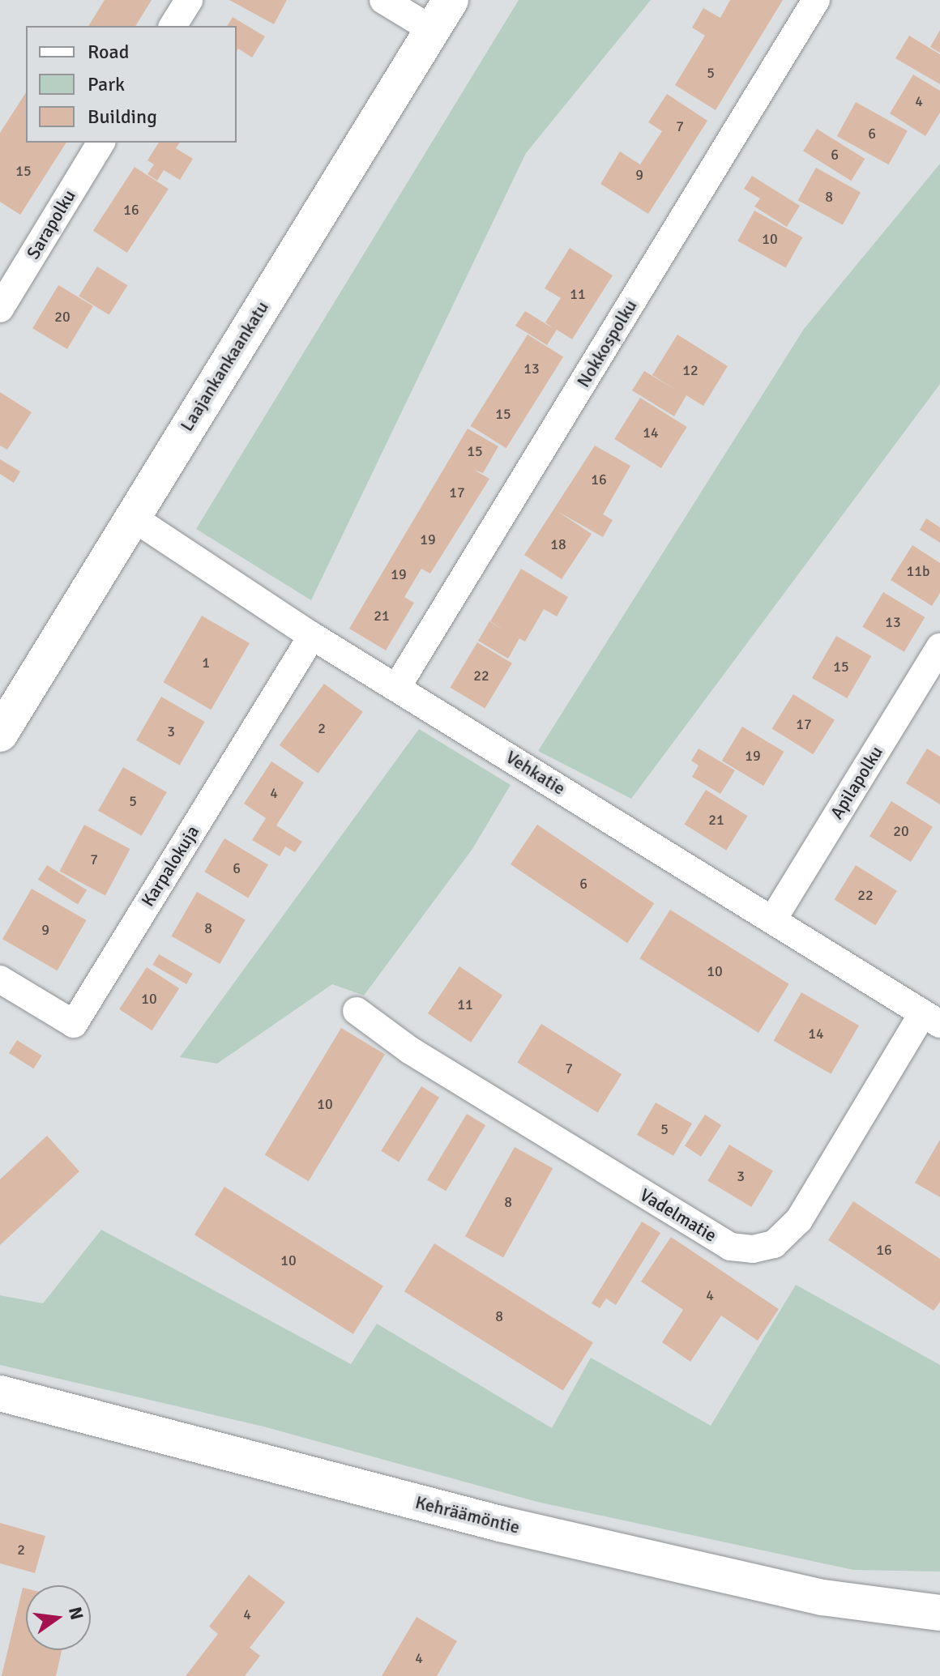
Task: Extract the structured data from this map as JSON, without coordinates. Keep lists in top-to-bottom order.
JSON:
{
  "streets": {
    "street": [
      "Sarapolku",
      "Nokkospolku",
      "Laajankankaankatu",
      "Vehkatie",
      "Apilapolku",
      "Karpalokuja",
      "Vadelmatie",
      "Kehräämöntie"
    ]
  },
  "crossings": [
    ["Nokkospolku", "Vehkatie"],
    ["Laajankankaankatu", "Vehkatie"],
    ["Vehkatie", "Apilapolku"],
    ["Vehkatie", "Karpalokuja"],
    ["Vehkatie", "Vadelmatie"]
  ],
  "house_numbers": [
    "5",
    "4",
    "7",
    "6",
    "6",
    "15",
    "9",
    "8",
    "16",
    "10",
    "11",
    "20",
    "13",
    "12",
    "15",
    "14",
    "15",
    "16",
    "17",
    "19",
    "18",
    "11b",
    "19",
    "21",
    "13",
    "1",
    "15",
    "22",
    "17",
    "2",
    "3",
    "19",
    "4",
    "5",
    "21",
    "20",
    "7",
    "6",
    "6",
    "22",
    "8",
    "9",
    "10",
    "10",
    "11",
    "14",
    "7",
    "10",
    "5",
    "3",
    "8",
    "16",
    "10",
    "4",
    "8",
    "2",
    "4",
    "4"
  ],
  "legend": ["Road", "Park", "Building"],
  "north": "right"
}
